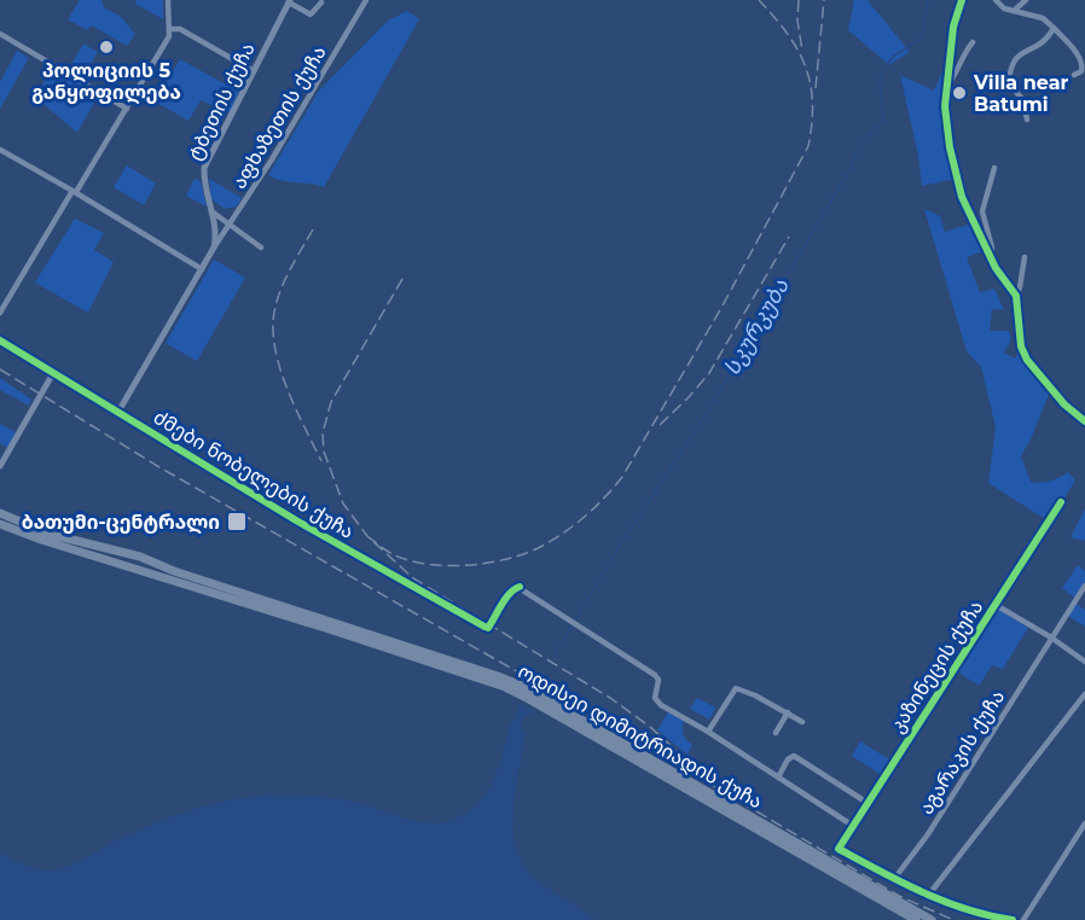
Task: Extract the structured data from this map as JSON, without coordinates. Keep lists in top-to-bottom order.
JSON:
{
  "streets": {
    "main road": ["ოდისეი დიმიტრიადის ქუჩა"],
    "street": [
      "ტბეთის ქუჩა",
      "აფხაზეთის ქუჩა",
      "ძმები ნობელების ქუჩა",
      "კაზინეცის ქუჩა",
      "აგარაკის ქუჩა"
    ]
  },
  "crossings": [
    ["ტბეთის ქუჩა", "აფხაზეთის ქუჩა"],
    ["ძმები ნობელების ქუჩა", "კაზინეცის ქუჩა"],
    ["კაზინეცის ქუჩა", "აგარაკის ქუჩა"]
  ],
  "water": ["სკურკუბა"],
  "places": {
    "other": ["პოლიციის 5 განყოფილება", "Villa near Batumi"],
    "transit": ["ბათუმი-ცენტრალი"]
  }
}
